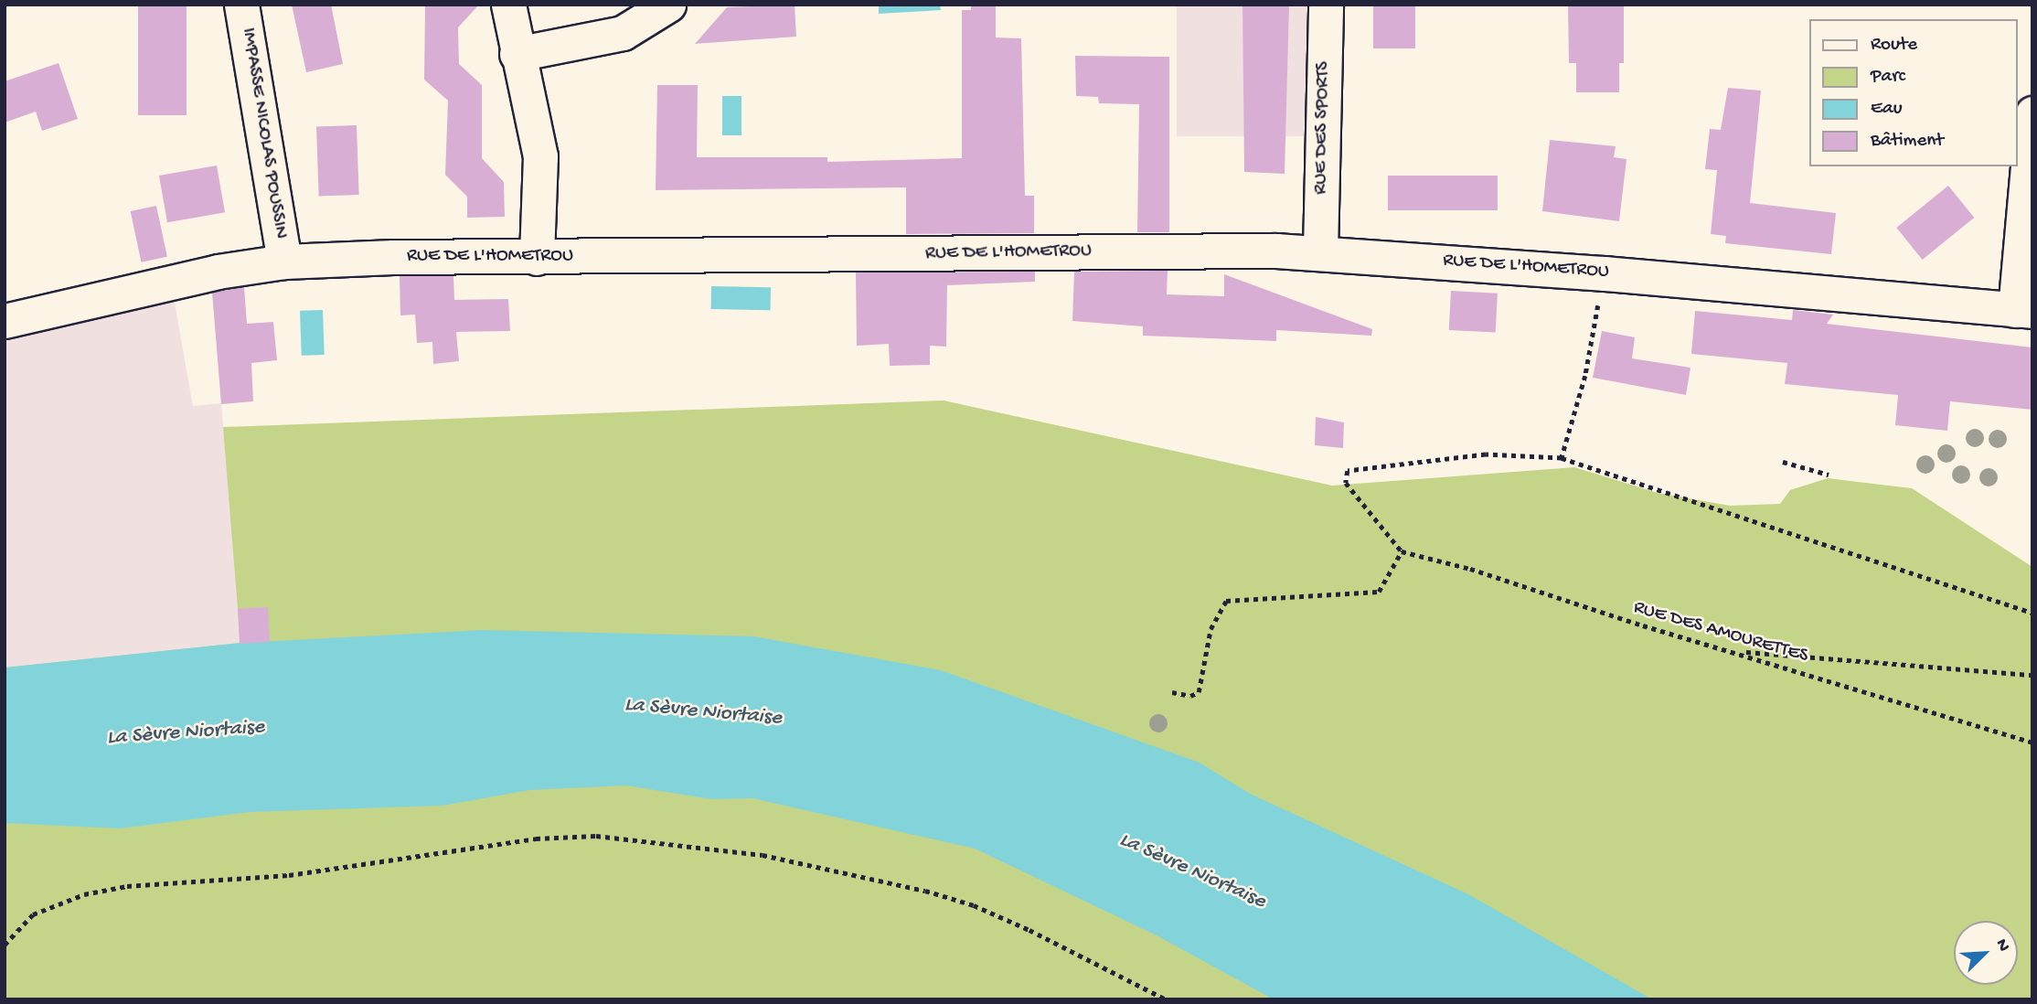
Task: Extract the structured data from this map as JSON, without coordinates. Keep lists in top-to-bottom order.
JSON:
{
  "streets": {
    "street": ["RUE DES SPORTS", "IMPASSE NICOLAS POUSSIN", "RUE DE L'HOMETROU"],
    "path": ["RUE DES AMOURETTES"]
  },
  "crossings": [
    ["RUE DES SPORTS", "RUE DE L'HOMETROU"],
    ["IMPASSE NICOLAS POUSSIN", "RUE DE L'HOMETROU"]
  ],
  "water": ["La Sèvre Niortaise"],
  "legend": [
    "Route",
    "Parc",
    "Eau",
    "Bâtiment"
  ],
  "north": "top right"
}
